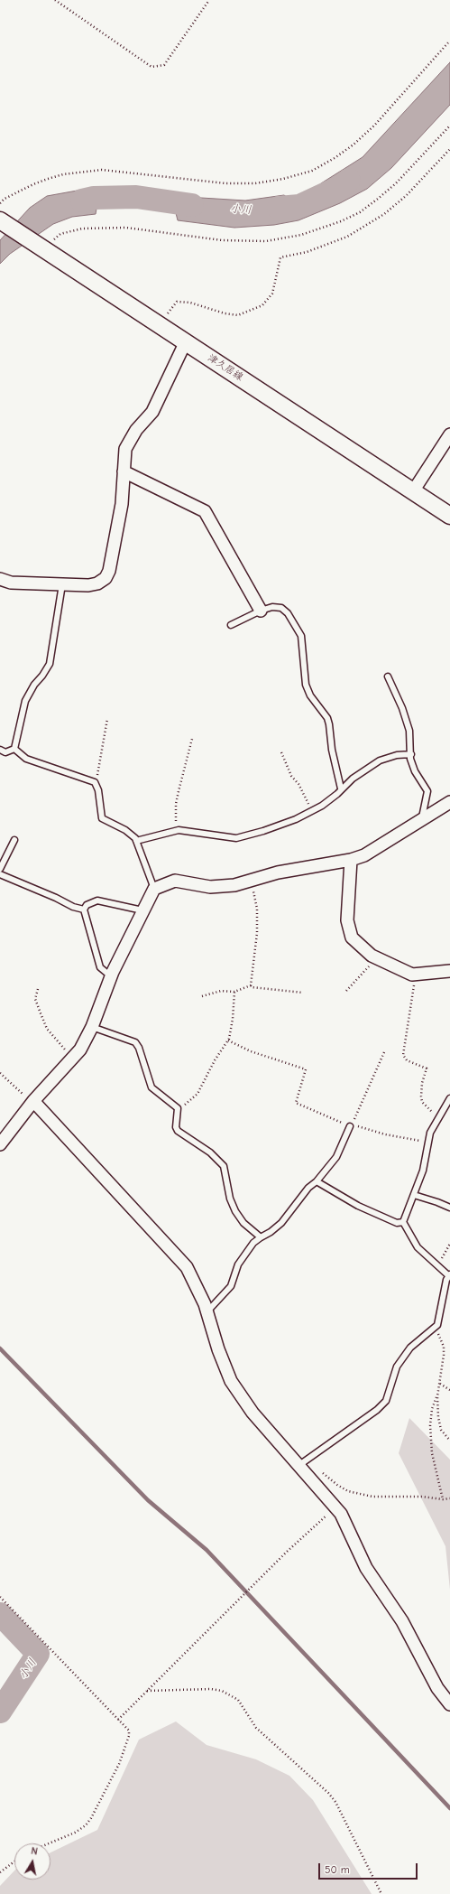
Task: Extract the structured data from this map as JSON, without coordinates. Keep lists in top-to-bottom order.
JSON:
{
  "streets": {
    "main road": ["津久居線"]
  },
  "water": ["小川"],
  "scale_bar": "50 m",
  "north": "top"
}
